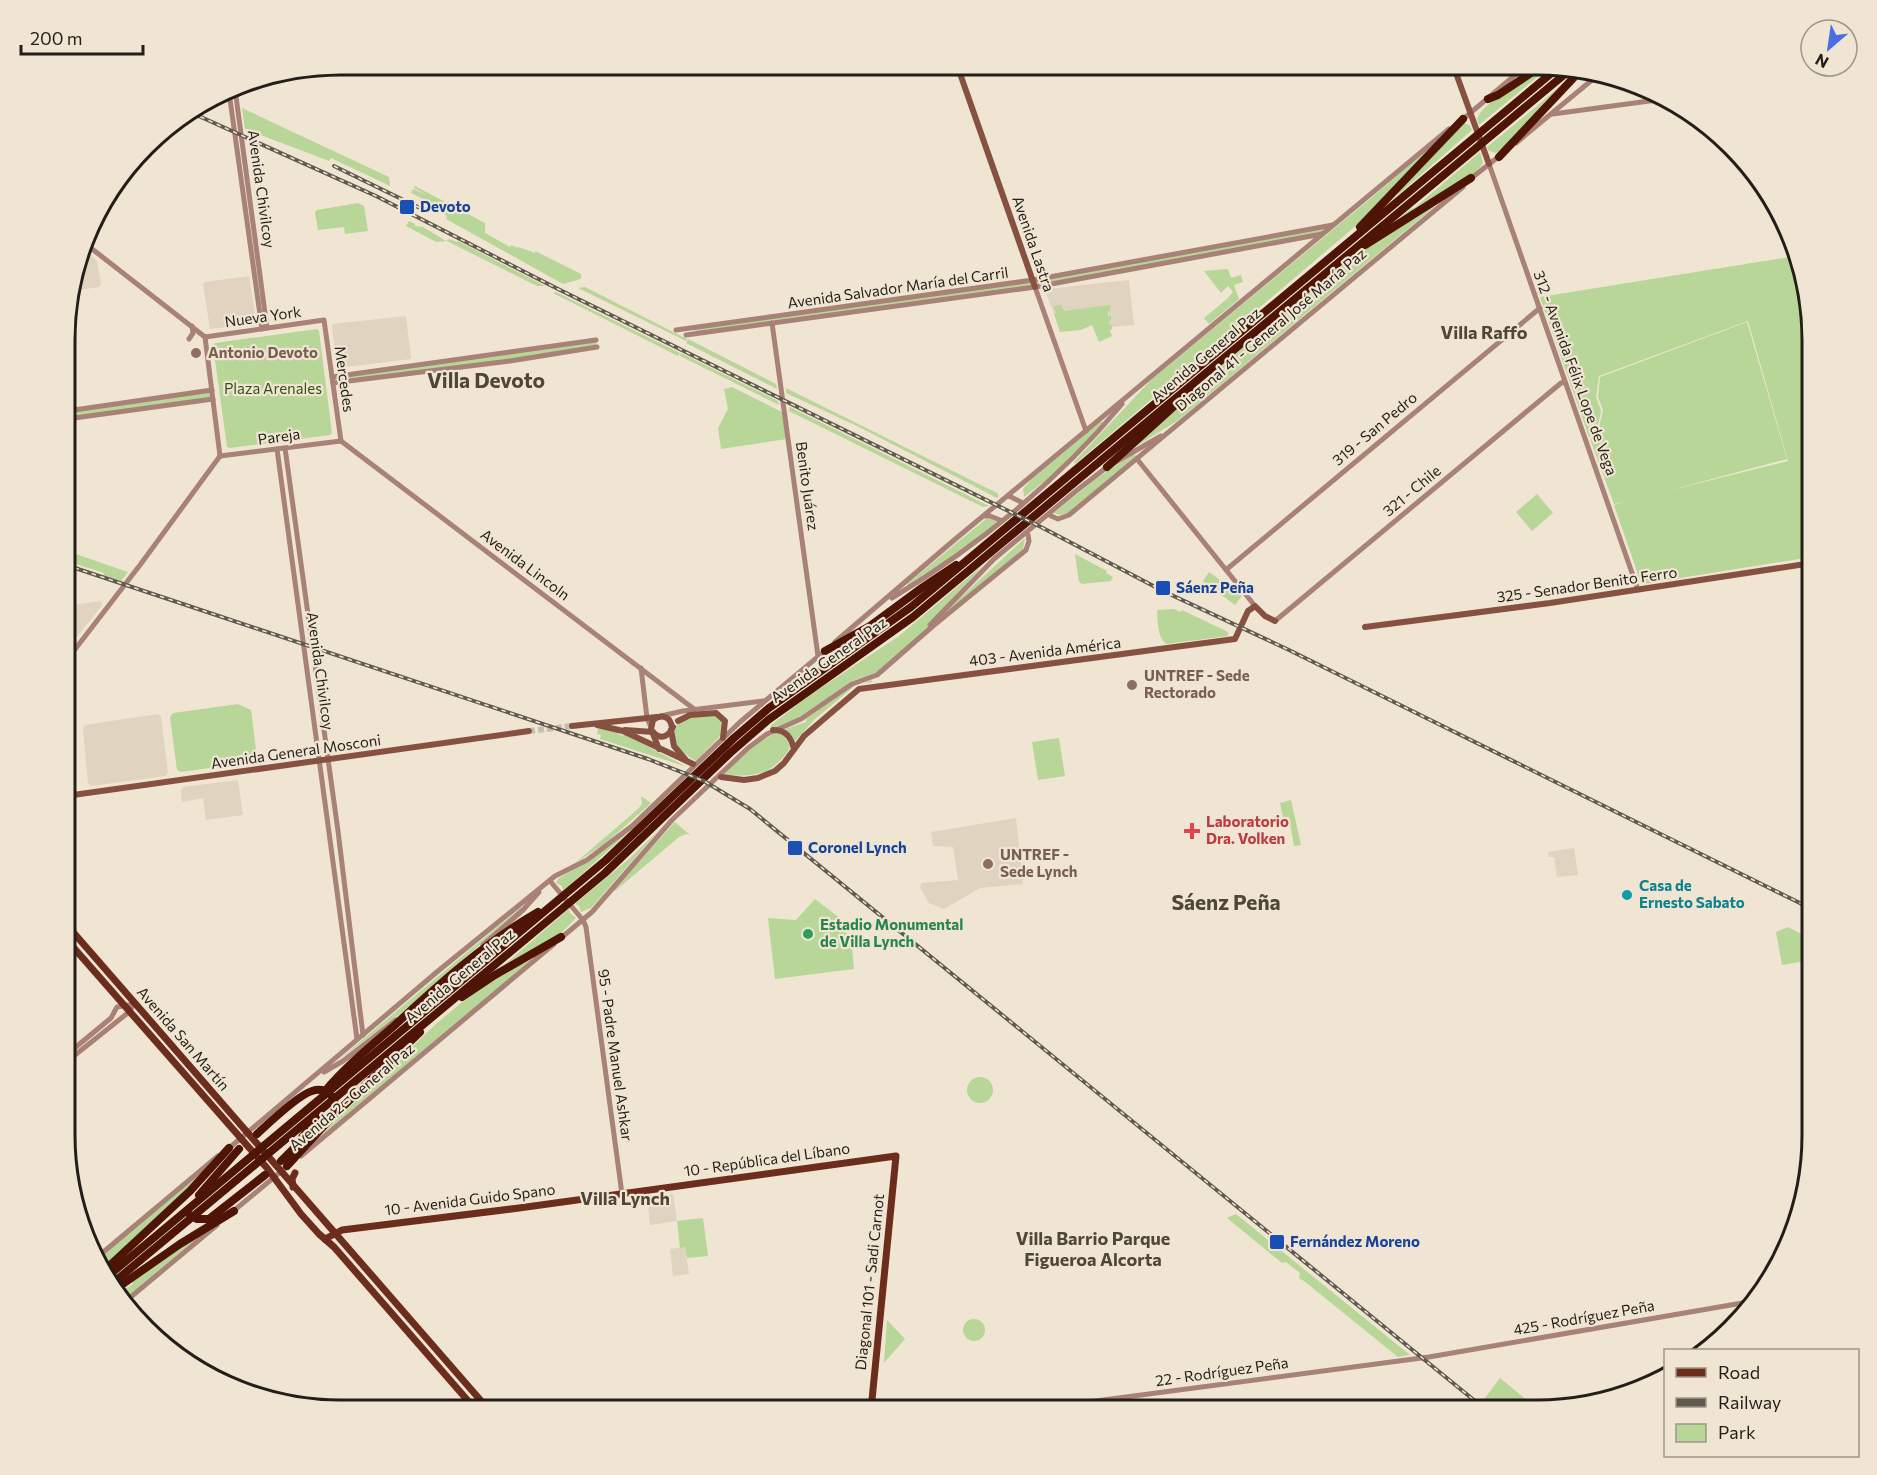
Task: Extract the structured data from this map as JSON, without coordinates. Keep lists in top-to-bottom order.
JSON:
{
  "streets": {
    "highway": ["Avenida General Paz"],
    "main road": [
      "Avenida Lastra",
      "325 - Senador Benito Ferro",
      "403 - Avenida América",
      "Avenida General Mosconi",
      "Avenida San Martín",
      "10 - República del Líbano",
      "10 - Avenida Guido Spano",
      "Diagonal 101 - Sadi Carnot"
    ],
    "street": [
      "Avenida Chivilcoy",
      "Avenida Salvador María del Carril",
      "Nueva York",
      "Diagonal 41 - General José María Paz",
      "312 - Avenida Félix Lope de Vega",
      "Mercedes",
      "319 - San Pedro",
      "Pareja",
      "Benito Juárez",
      "321 - Chile",
      "Avenida Lincoln",
      "95 - Padre Manuel Ashkar",
      "Avenida 2 - General Paz",
      "425 - Rodríguez Peña",
      "22 - Rodríguez Peña"
    ]
  },
  "crossings": [
    ["Avenida Chivilcoy", "Nueva York"],
    ["Avenida Chivilcoy", "Avenida General Paz"],
    ["Avenida Chivilcoy", "Pareja"],
    ["Avenida Chivilcoy", "Avenida General Mosconi"],
    ["Avenida Lastra", "Avenida Salvador María del Carril"],
    ["Avenida Lastra", "Avenida General Paz"],
    ["Avenida Salvador María del Carril", "Avenida General Paz"],
    ["Avenida Salvador María del Carril", "Benito Juárez"],
    ["Nueva York", "Mercedes"],
    ["Diagonal 41 - General José María Paz", "Avenida General Paz"],
    ["Diagonal 41 - General José María Paz", "312 - Avenida Félix Lope de Vega"],
    ["Avenida General Paz", "Benito Juárez"],
    ["Avenida General Paz", "Avenida San Martín"],
    ["Avenida General Paz", "Avenida 2 - General Paz"],
    ["312 - Avenida Félix Lope de Vega", "319 - San Pedro"],
    ["312 - Avenida Félix Lope de Vega", "321 - Chile"],
    ["312 - Avenida Félix Lope de Vega", "325 - Senador Benito Ferro"],
    ["Mercedes", "Pareja"],
    ["Mercedes", "Avenida Lincoln"],
    ["Pareja", "Avenida Lincoln"],
    ["Avenida San Martín", "Avenida 2 - General Paz"],
    ["95 - Padre Manuel Ashkar", "Avenida 2 - General Paz"],
    ["95 - Padre Manuel Ashkar", "10 - República del Líbano"],
    ["95 - Padre Manuel Ashkar", "10 - Avenida Guido Spano"],
    ["10 - República del Líbano", "10 - Avenida Guido Spano"],
    ["10 - República del Líbano", "Diagonal 101 - Sadi Carnot"],
    ["425 - Rodríguez Peña", "22 - Rodríguez Peña"]
  ],
  "districts": [
    "Villa Raffo",
    "Villa Devoto",
    "Sáenz Peña",
    "Villa Lynch",
    "Villa Barrio Parque Figueroa Alcorta"
  ],
  "parks": ["Plaza Arenales"],
  "places": {
    "transit": [
      "Devoto",
      "Sáenz Peña",
      "Coronel Lynch",
      "Fernández Moreno"
    ],
    "other": [
      "Antonio Devoto",
      "UNTREF - Sede Rectorado",
      "UNTREF - Sede Lynch",
      "Casa de Ernesto Sabato",
      "Estadio Monumental de Villa Lynch"
    ],
    "health": ["Laboratorio Dra. Volken"]
  },
  "legend": ["Road", "Railway", "Park"],
  "scale_bar": "200 m",
  "north": "bottom left"
}
